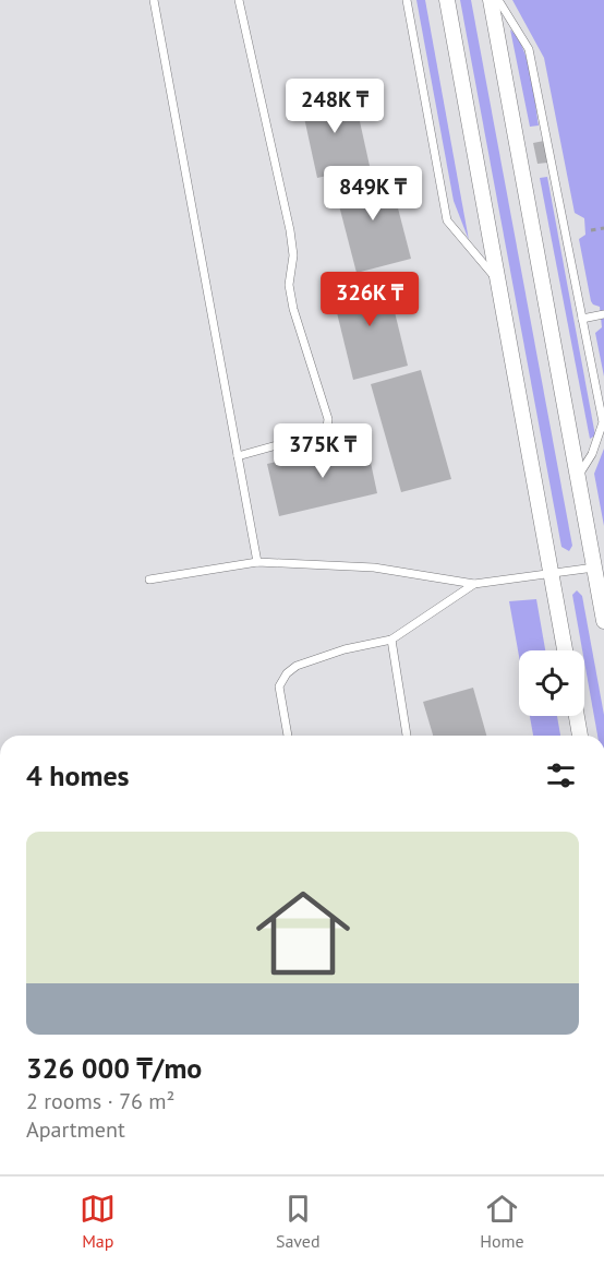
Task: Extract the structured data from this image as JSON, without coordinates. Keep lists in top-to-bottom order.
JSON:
{
  "page": {
    "price": [
      "248K ₸",
      "849K ₸",
      "326K ₸",
      "375K ₸"
    ],
    "heading": "4 homes",
    "list": [
      {
        "name": "326 000 ₸/mo",
        "note": "2 rooms · 76 m² · Apartment"
      }
    ],
    "tabs": ["Map", "Saved", "Home"]
  }
}
